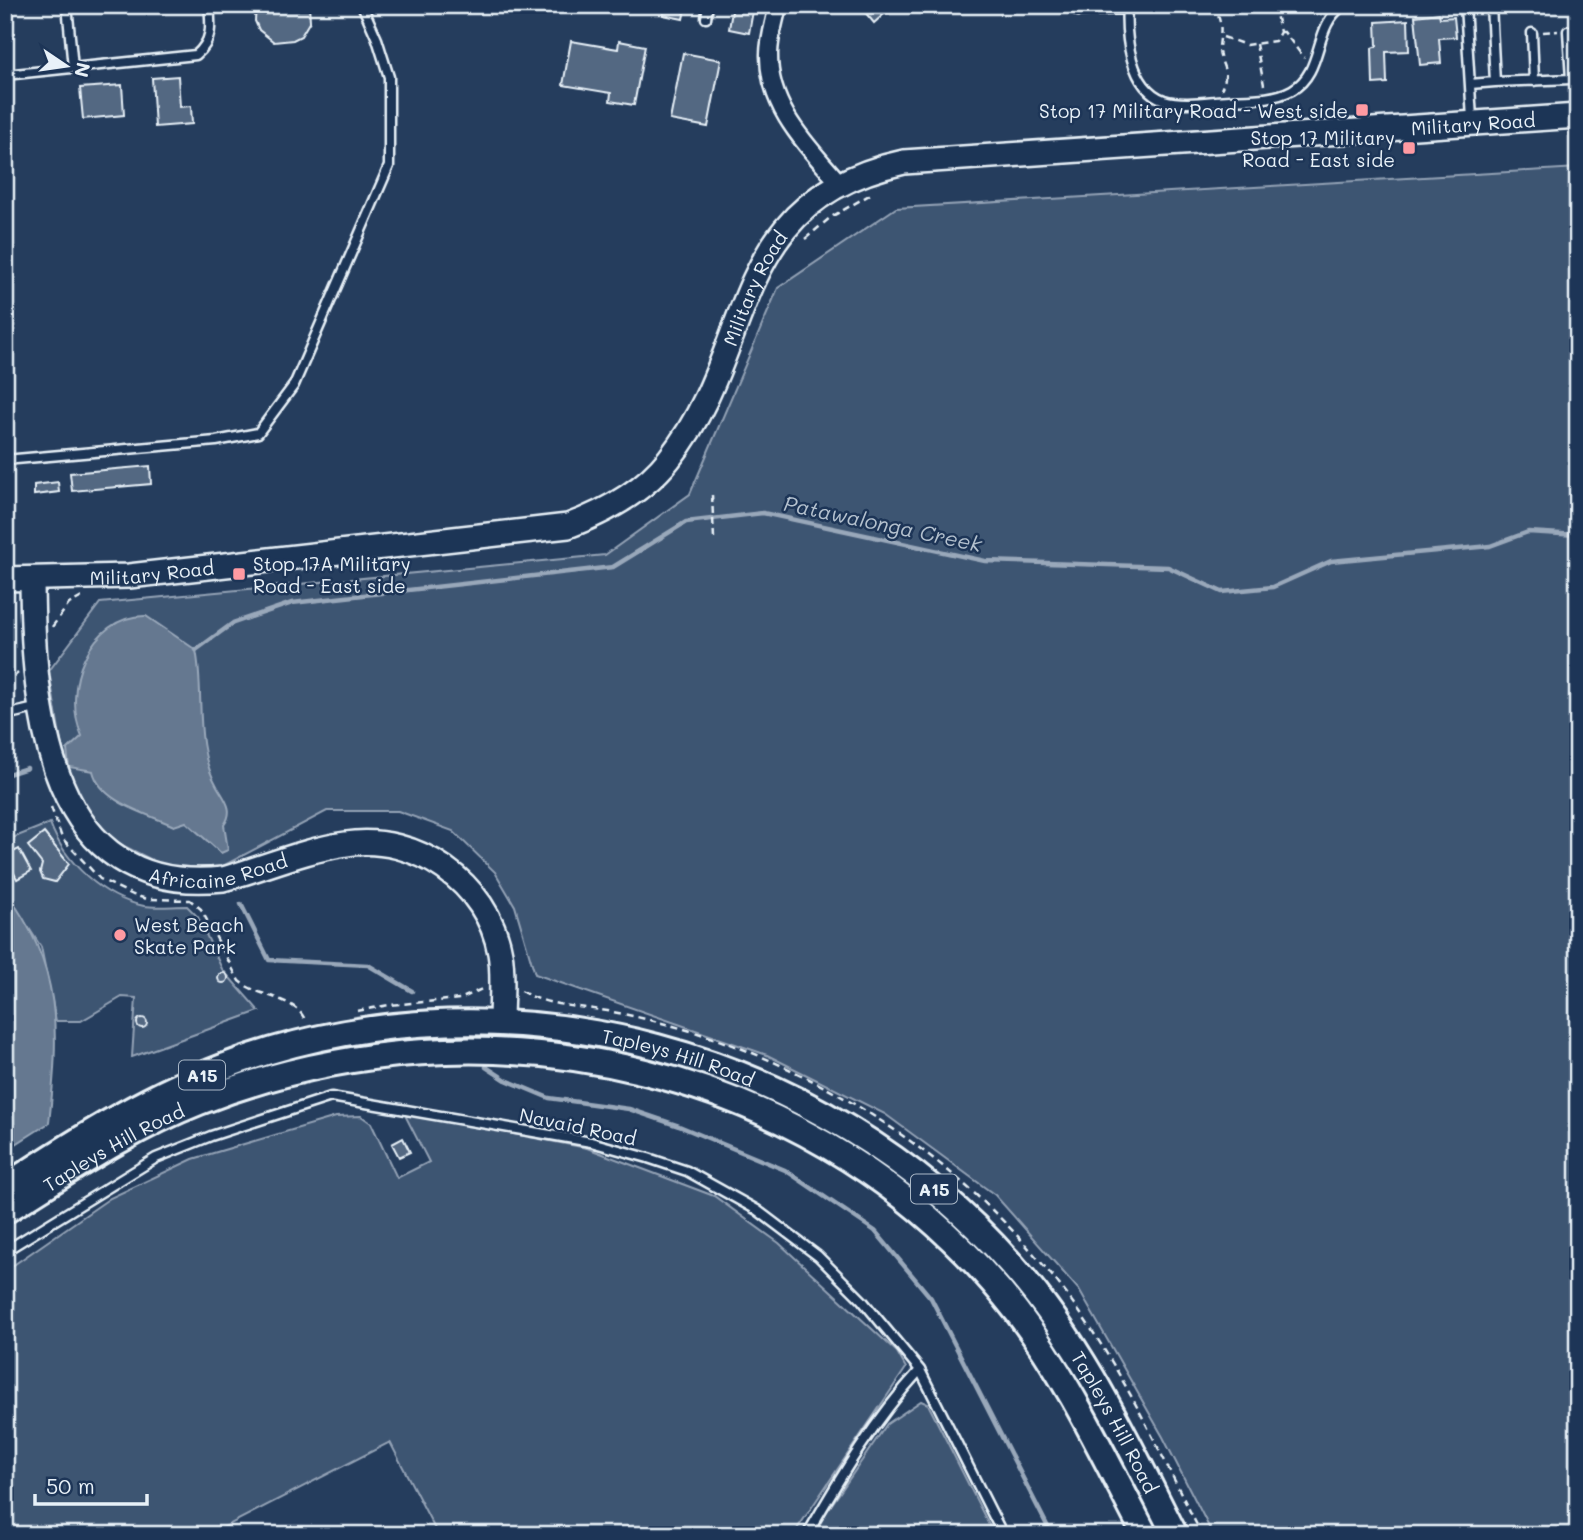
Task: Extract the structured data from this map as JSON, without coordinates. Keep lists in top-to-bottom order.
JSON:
{
  "streets": {
    "main road": ["Tapleys Hill Road", "A15"],
    "street": ["Military Road", "Africaine Road"],
    "lane": ["Navaid Road"]
  },
  "crossings": [
    ["Military Road", "Africaine Road"],
    ["Africaine Road", "Tapleys Hill Road"]
  ],
  "water": ["Patawalonga Creek"],
  "places": {
    "transit": ["Stop 17 Military Road - West side", "Stop 17 Military Road - East side", "Stop 17A Military Road - East side"],
    "other": ["West Beach Skate Park"]
  },
  "scale_bar": "50 m",
  "north": "right"
}
